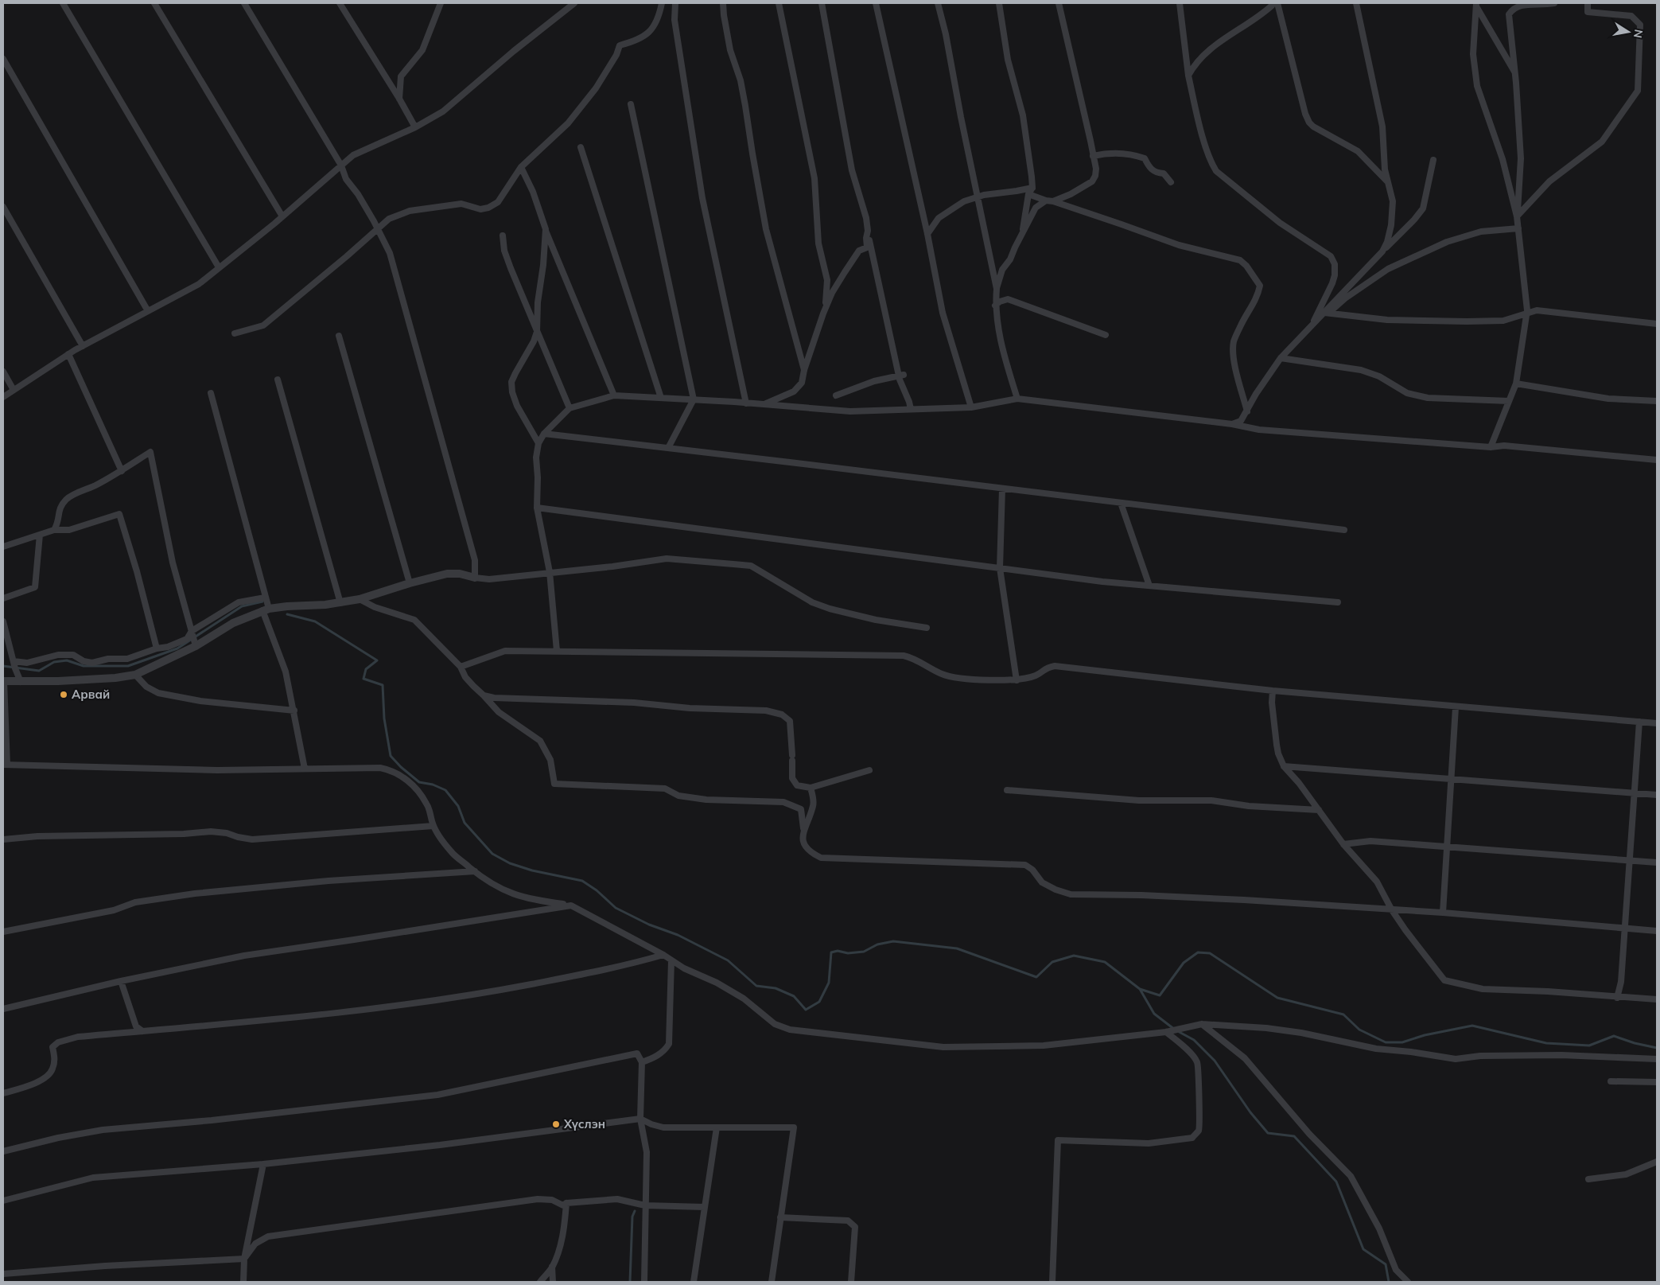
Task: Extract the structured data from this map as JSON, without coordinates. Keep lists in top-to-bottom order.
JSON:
{
  "places": ["Арвай", "Хүслэн"],
  "north": "right"
}
